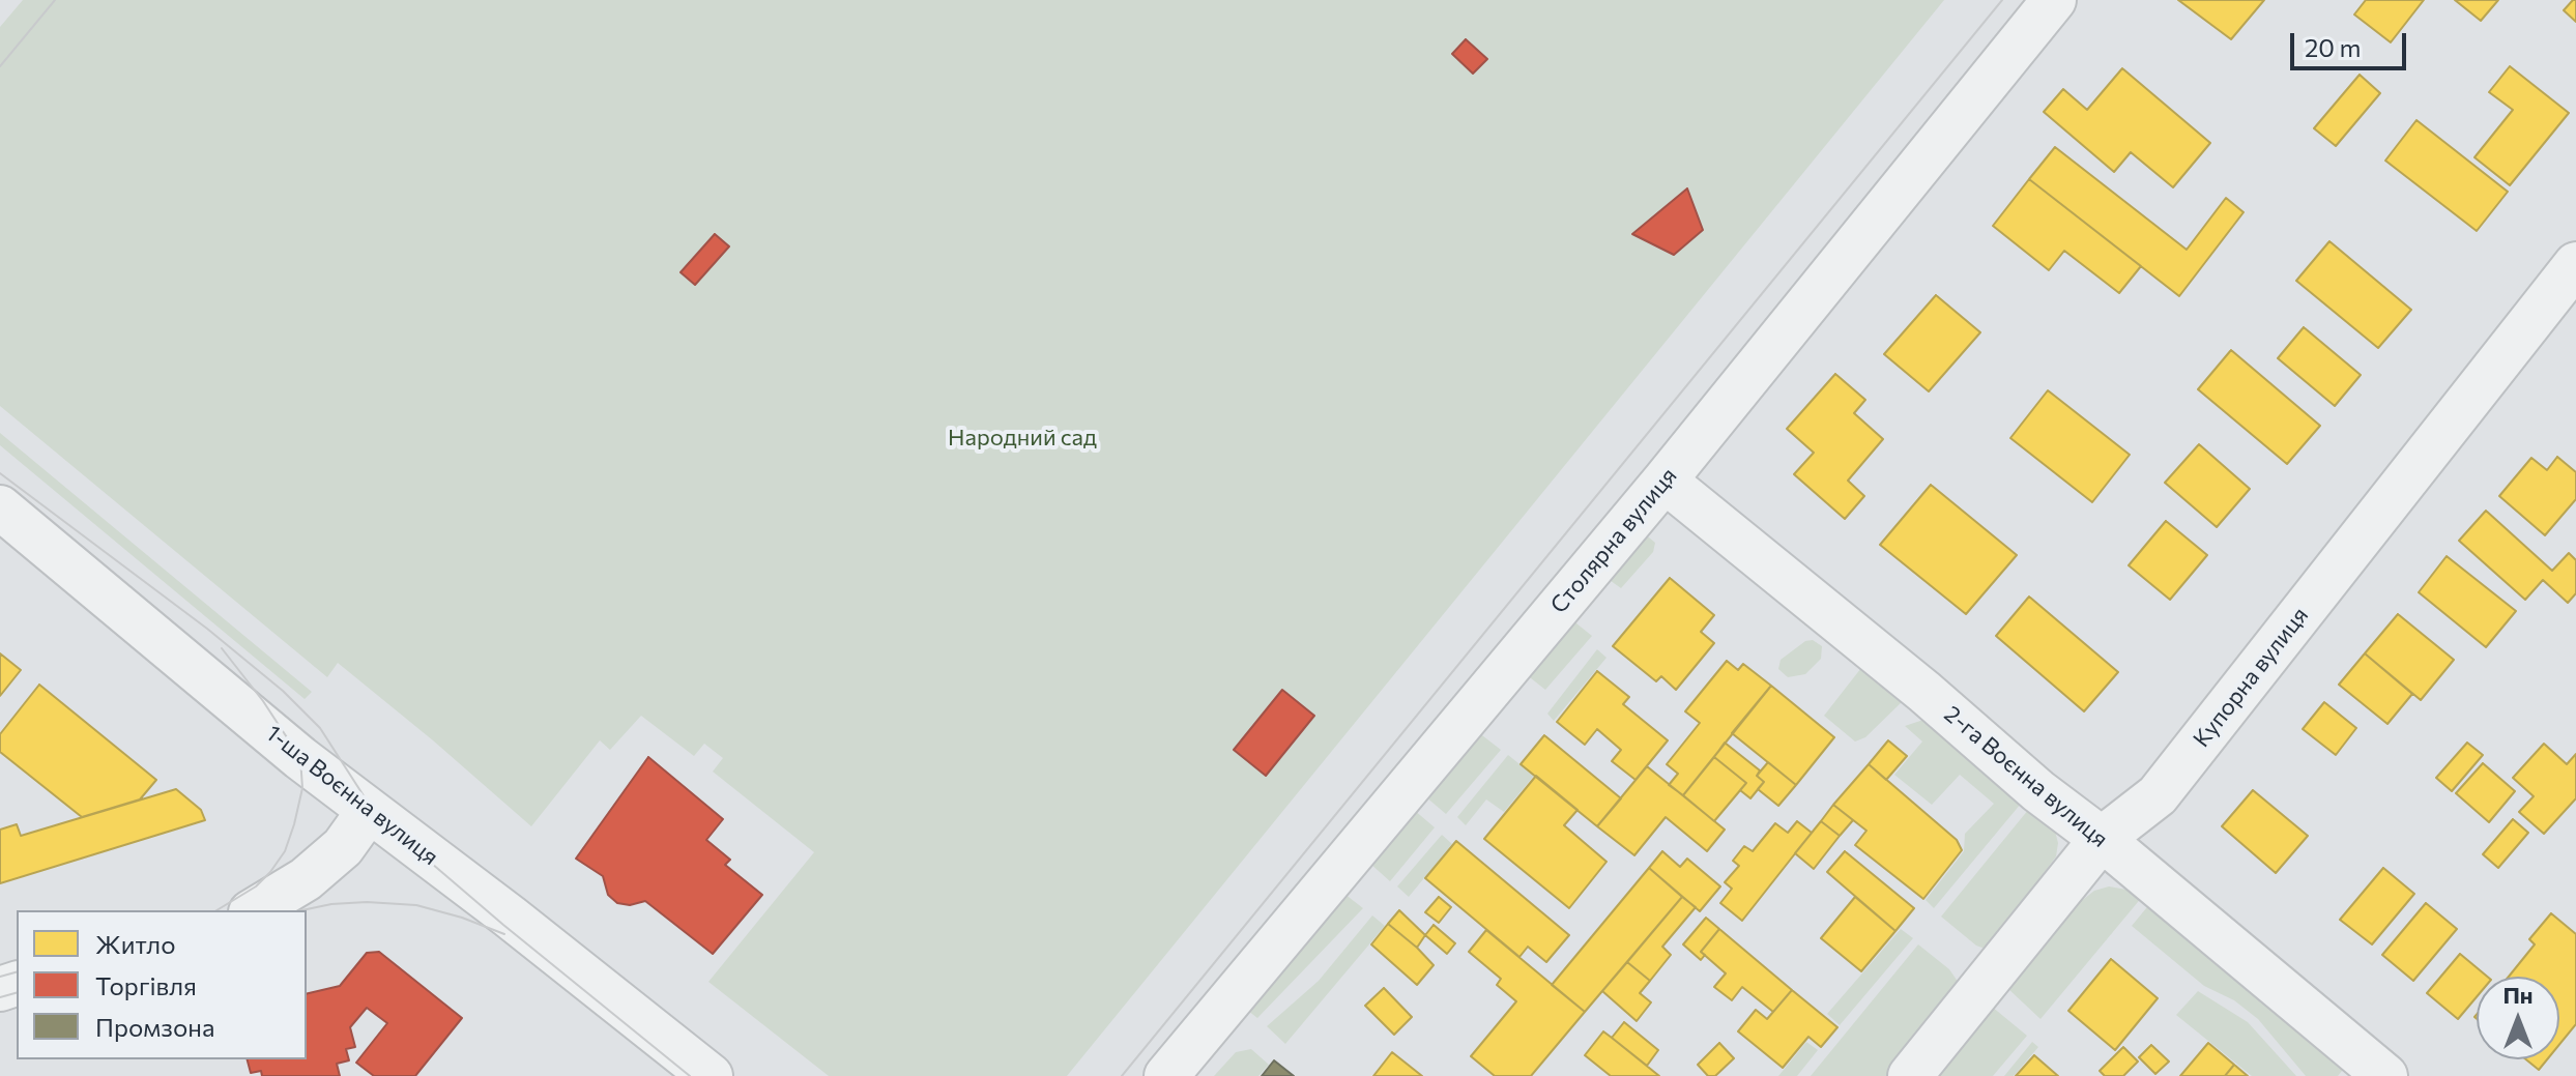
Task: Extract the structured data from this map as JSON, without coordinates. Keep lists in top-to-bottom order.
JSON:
{
  "streets": {
    "street": [
      "Столярна вулиця",
      "Купорна вулиця",
      "2-га Воєнна вулиця",
      "1-ша Воєнна вулиця"
    ]
  },
  "crossings": [
    ["Столярна вулиця", "2-га Воєнна вулиця"],
    ["Купорна вулиця", "2-га Воєнна вулиця"]
  ],
  "parks": ["Народний сад"],
  "legend": ["Житло", "Торгівля", "Промзона"],
  "scale_bar": "20 m",
  "north": "top"
}
